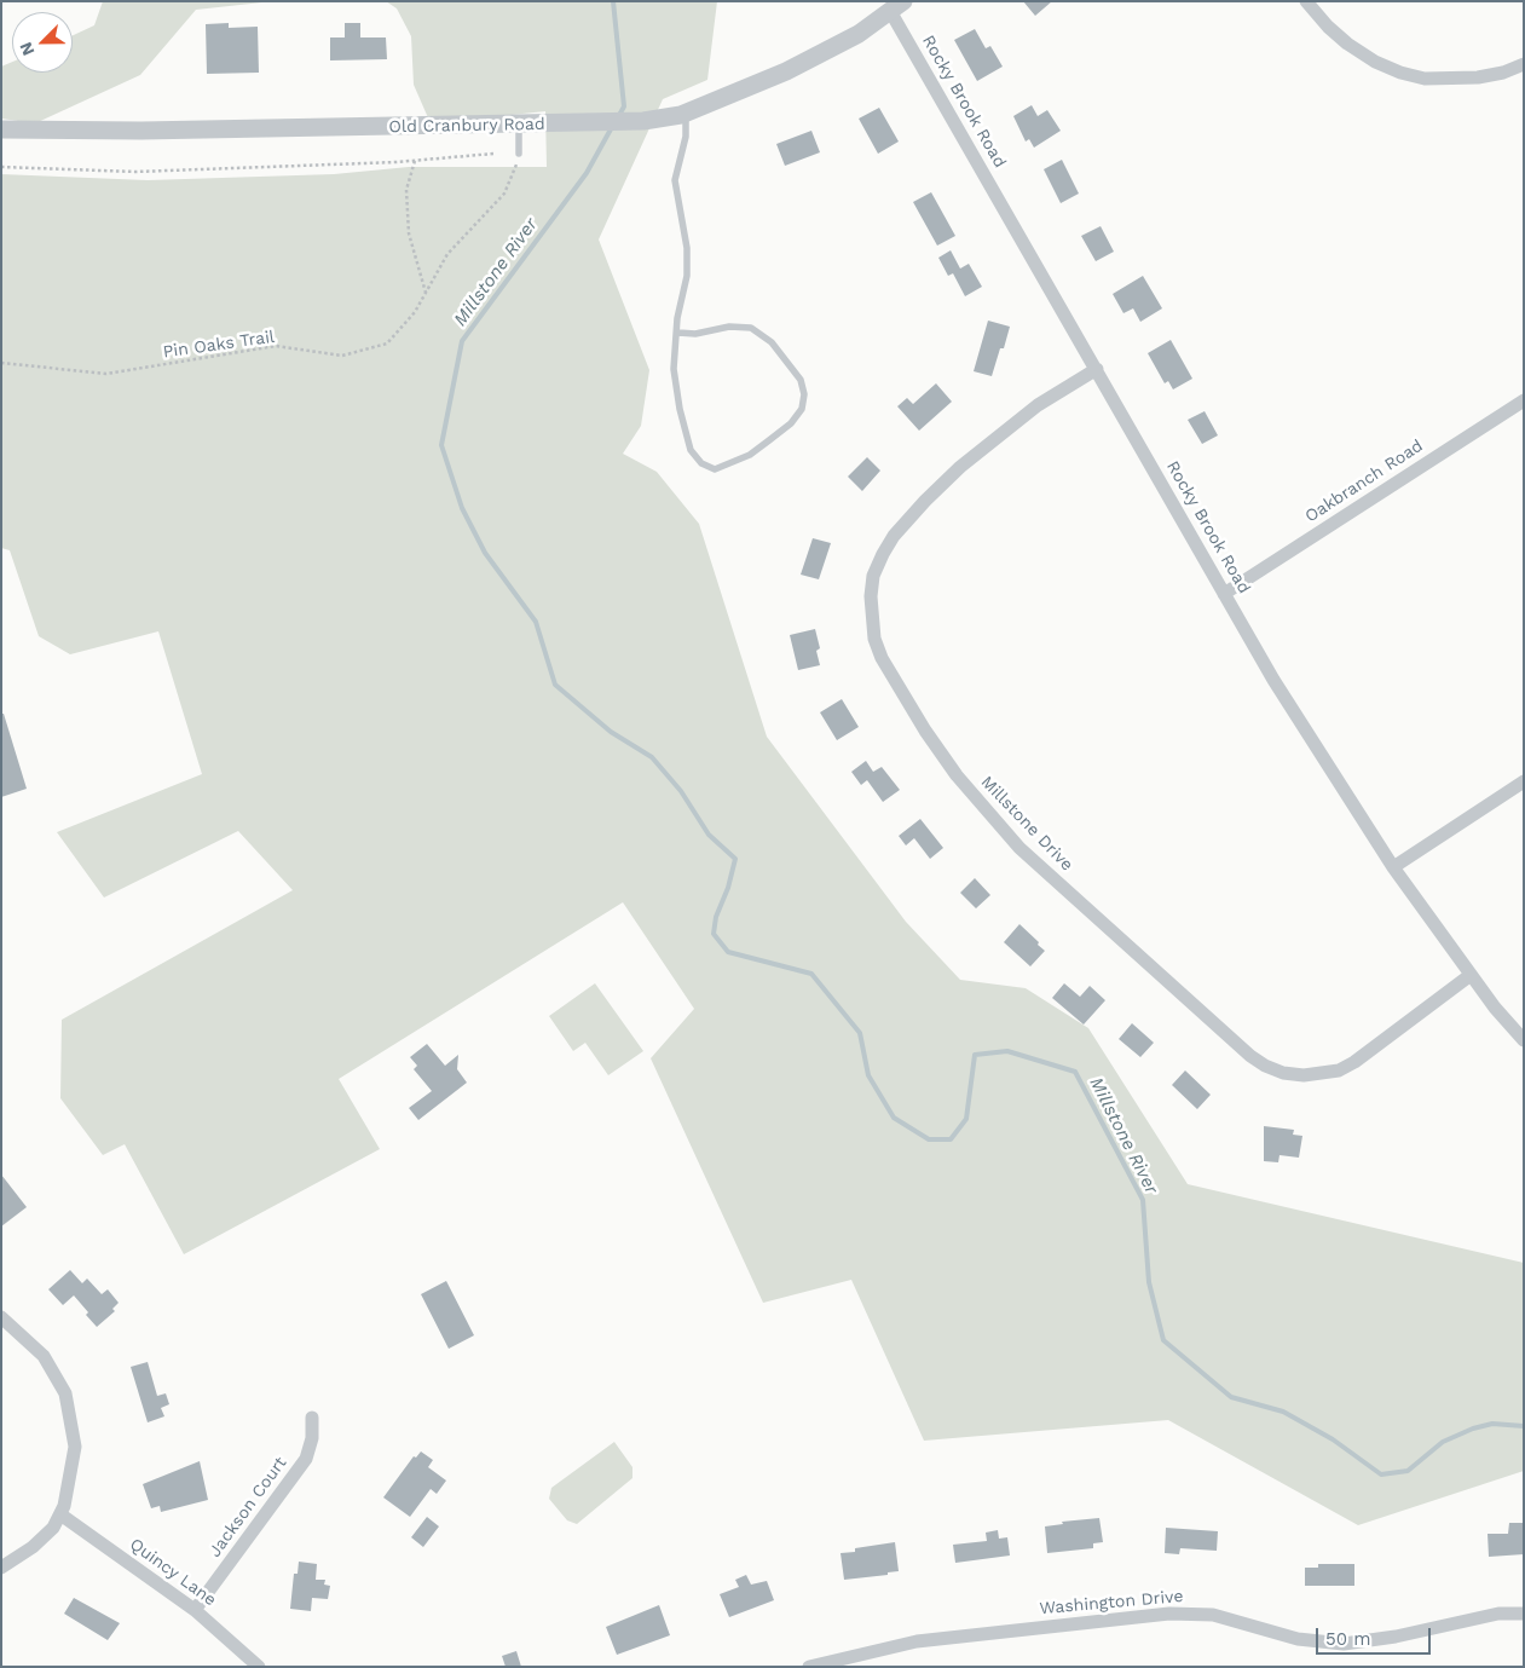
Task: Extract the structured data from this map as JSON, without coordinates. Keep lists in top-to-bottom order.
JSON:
{
  "streets": {
    "street": [
      "Rocky Brook Road",
      "Old Cranbury Road",
      "Oakbranch Road",
      "Millstone Drive",
      "Jackson Court",
      "Quincy Lane",
      "Washington Drive"
    ],
    "path": ["Pin Oaks Trail"]
  },
  "crossings": [
    ["Rocky Brook Road", "Old Cranbury Road"],
    ["Rocky Brook Road", "Oakbranch Road"],
    ["Rocky Brook Road", "Millstone Drive"],
    ["Jackson Court", "Quincy Lane"]
  ],
  "water": ["Millstone River"],
  "scale_bar": "50 m",
  "north": "bottom left"
}
